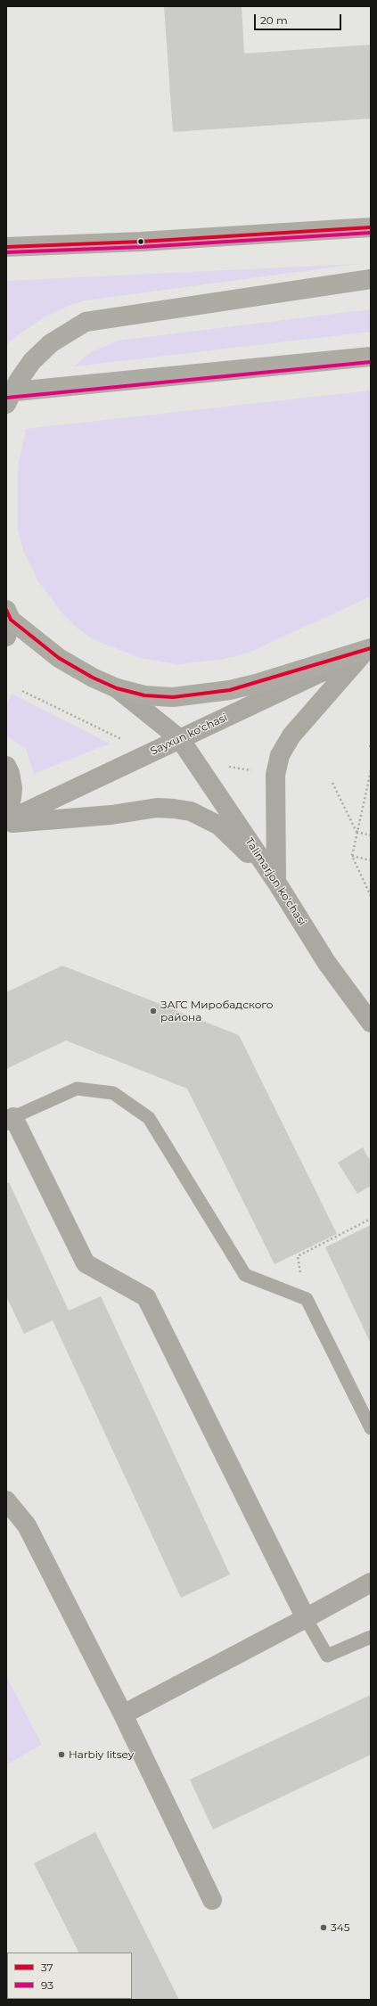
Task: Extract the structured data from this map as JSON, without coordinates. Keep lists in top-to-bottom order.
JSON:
{
  "streets": {
    "main road": ["Sayxun ko'chasi", "Talimarjon ko'chasi"]
  },
  "crossings": [
    ["Sayxun ko'chasi", "Talimarjon ko'chasi"]
  ],
  "places": ["ЗАГС Миробадского района", "Harbiy litsey", "345"],
  "lines": ["transit line 37", "transit line 93"],
  "legend": ["37", "93"],
  "scale_bar": "20 m"
}
